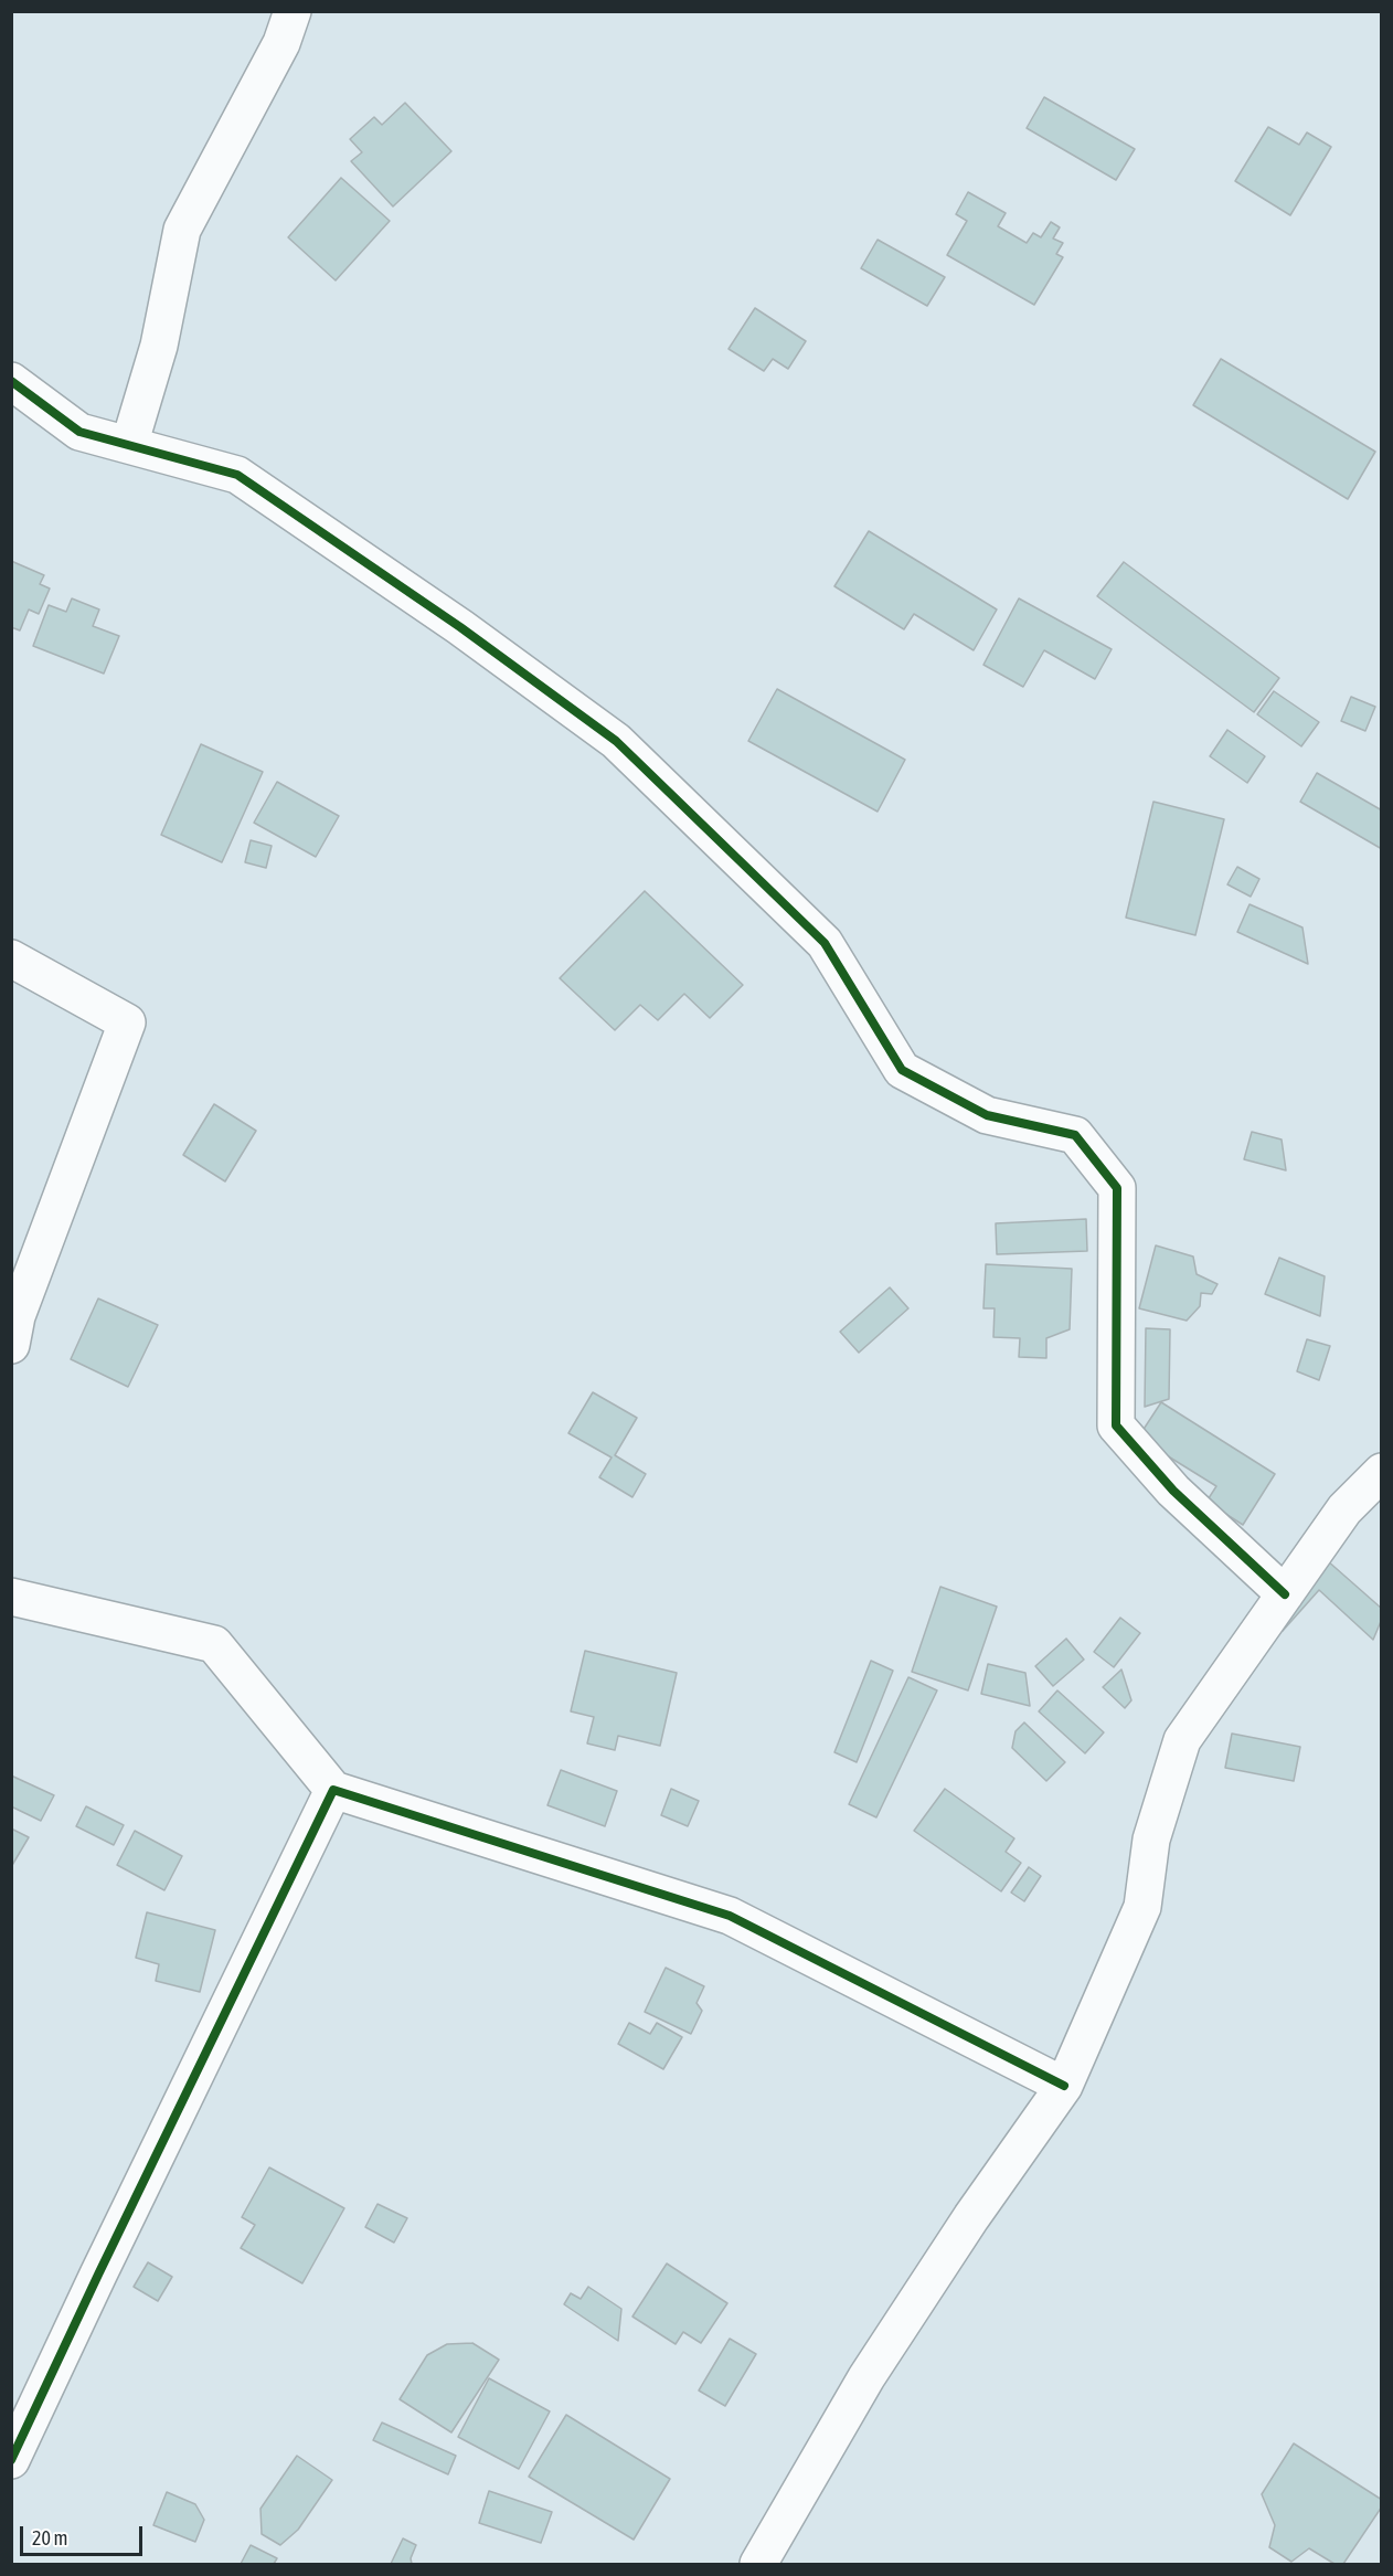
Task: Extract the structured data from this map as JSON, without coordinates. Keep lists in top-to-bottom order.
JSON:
{
  "scale_bar": "20 m"
}
